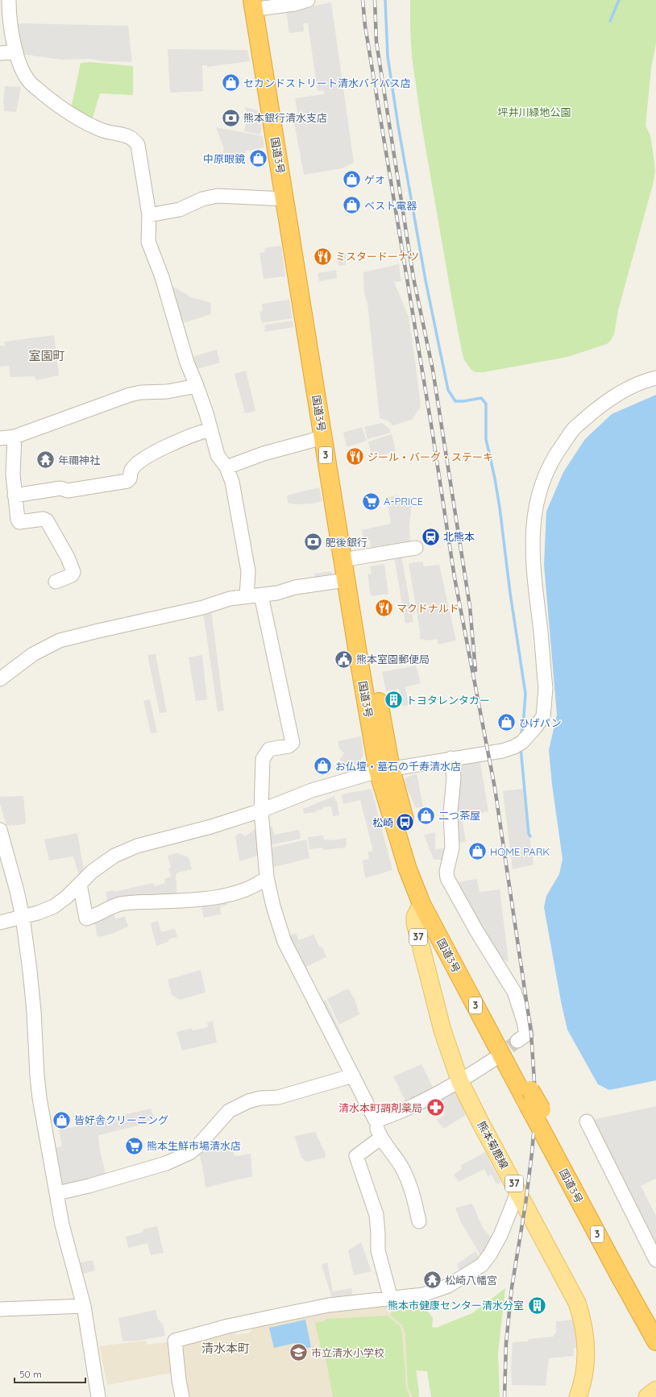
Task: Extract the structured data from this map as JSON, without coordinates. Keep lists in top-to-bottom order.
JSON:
{
  "streets": {
    "highway": ["国道3号", "3"],
    "main road": ["37", "熊本菊鹿線"]
  },
  "crossings": [
    ["国道3号", "熊本菊鹿線"]
  ],
  "districts": ["室園町", "清水本町"],
  "parks": ["坪井川緑地公園"],
  "places": {
    "shop": [
      "セカンドストリート清水バイパス店",
      "中原眼鏡",
      "ゲオ",
      "ベスト電器",
      "ひげパン",
      "お仏壇・墓石の千寿清水店",
      "二つ茶屋",
      "HOME PARK",
      "皆好舎クリーニング"
    ],
    "bank": ["熊本銀行清水支店", "肥後銀行"],
    "restaurant": ["ミスタードーナツ", "ジール・バーグ・ステーキ", "マクドナルド"],
    "temple": ["年禰神社", "松崎八幡宮"],
    "supermarket": ["A-PRICE", "熊本生鮮市場清水店"],
    "station": ["北熊本"],
    "public building": ["熊本室園郵便局"],
    "building": ["トヨタレンタカー", "熊本市健康センター清水分室"],
    "bus stop": ["松崎"],
    "pharmacy": ["清水本町調剤薬局"],
    "school or university": ["市立清水小学校"]
  },
  "scale_bar": "50 m"
}
